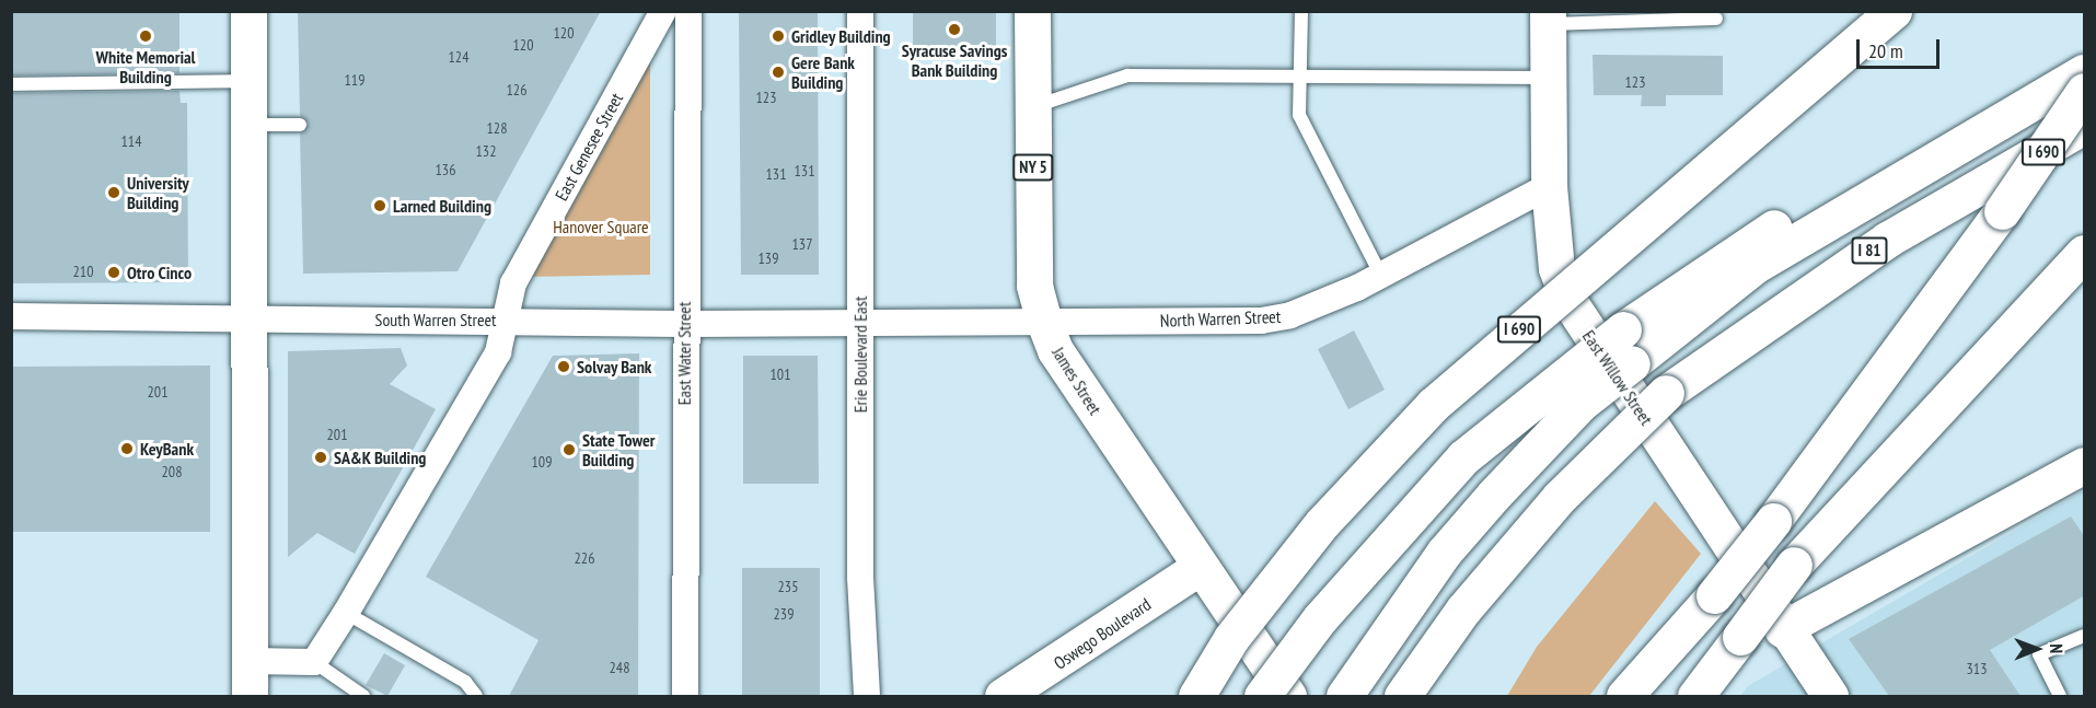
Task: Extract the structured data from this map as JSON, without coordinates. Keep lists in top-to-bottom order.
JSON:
{
  "streets": {
    "main road": [
      "I 690",
      "NY 5",
      "I 81",
      "East Willow Street",
      "James Street",
      "Oswego Boulevard"
    ],
    "street": [
      "East Genesee Street",
      "North Warren Street",
      "South Warren Street",
      "East Water Street",
      "Erie Boulevard East"
    ]
  },
  "crossings": [
    ["East Genesee Street", "South Warren Street"],
    ["North Warren Street", "South Warren Street"],
    ["North Warren Street", "Erie Boulevard East"],
    ["North Warren Street", "East Willow Street"],
    ["North Warren Street", "James Street"],
    ["South Warren Street", "East Water Street"],
    ["South Warren Street", "Erie Boulevard East"],
    ["James Street", "Oswego Boulevard"]
  ],
  "parks": ["Hanover Square"],
  "places": [
    "Syracuse Savings Bank Building",
    "White Memorial Building",
    "Gridley Building",
    "Gere Bank Building",
    "University Building",
    "Larned Building",
    "Otro Cinco",
    "Solvay Bank",
    "KeyBank",
    "State Tower Building",
    "SA&K Building"
  ],
  "house_numbers": [
    "120",
    "120",
    "124",
    "119",
    "123",
    "126",
    "123",
    "128",
    "114",
    "132",
    "136",
    "131",
    "131",
    "137",
    "139",
    "210",
    "101",
    "201",
    "201",
    "109",
    "208",
    "226",
    "235",
    "239",
    "248",
    "313"
  ],
  "scale_bar": "20 m",
  "north": "right"
}
